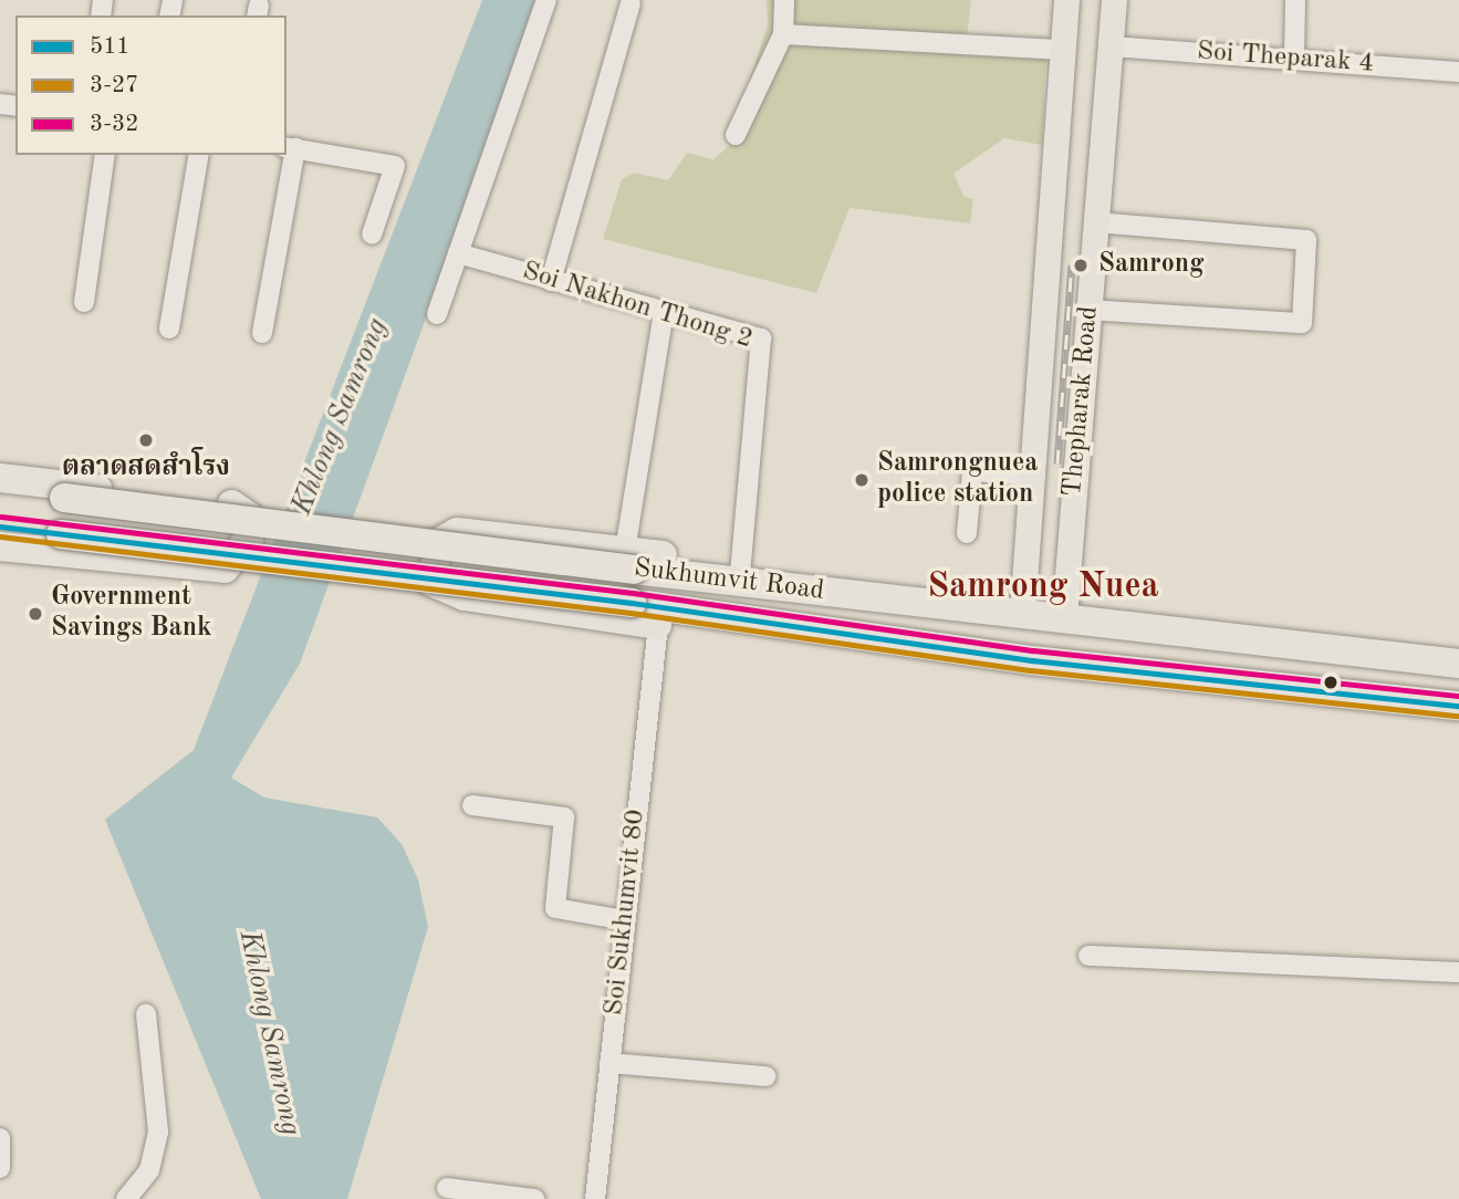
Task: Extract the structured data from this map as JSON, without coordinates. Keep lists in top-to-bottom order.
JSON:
{
  "streets": {
    "highway": ["Sukhumvit Road"],
    "main road": ["Thepharak Road"],
    "street": ["Soi Theparak 4", "Soi Nakhon Thong 2", "Soi Sukhumvit 80"]
  },
  "crossings": [
    ["Soi Theparak 4", "Thepharak Road"],
    ["Soi Nakhon Thong 2", "Sukhumvit Road"],
    ["Thepharak Road", "Sukhumvit Road"]
  ],
  "districts": ["Samrong Nuea"],
  "water": ["Khlong Samrong"],
  "places": [
    "Samrong",
    "ตลาดสดสำโรง",
    "Samrongnuea police station",
    "Government Savings Bank"
  ],
  "lines": ["transit line 3-32", "transit line 511", "transit line 3-27"],
  "legend": ["511", "3-27", "3-32"]
}
